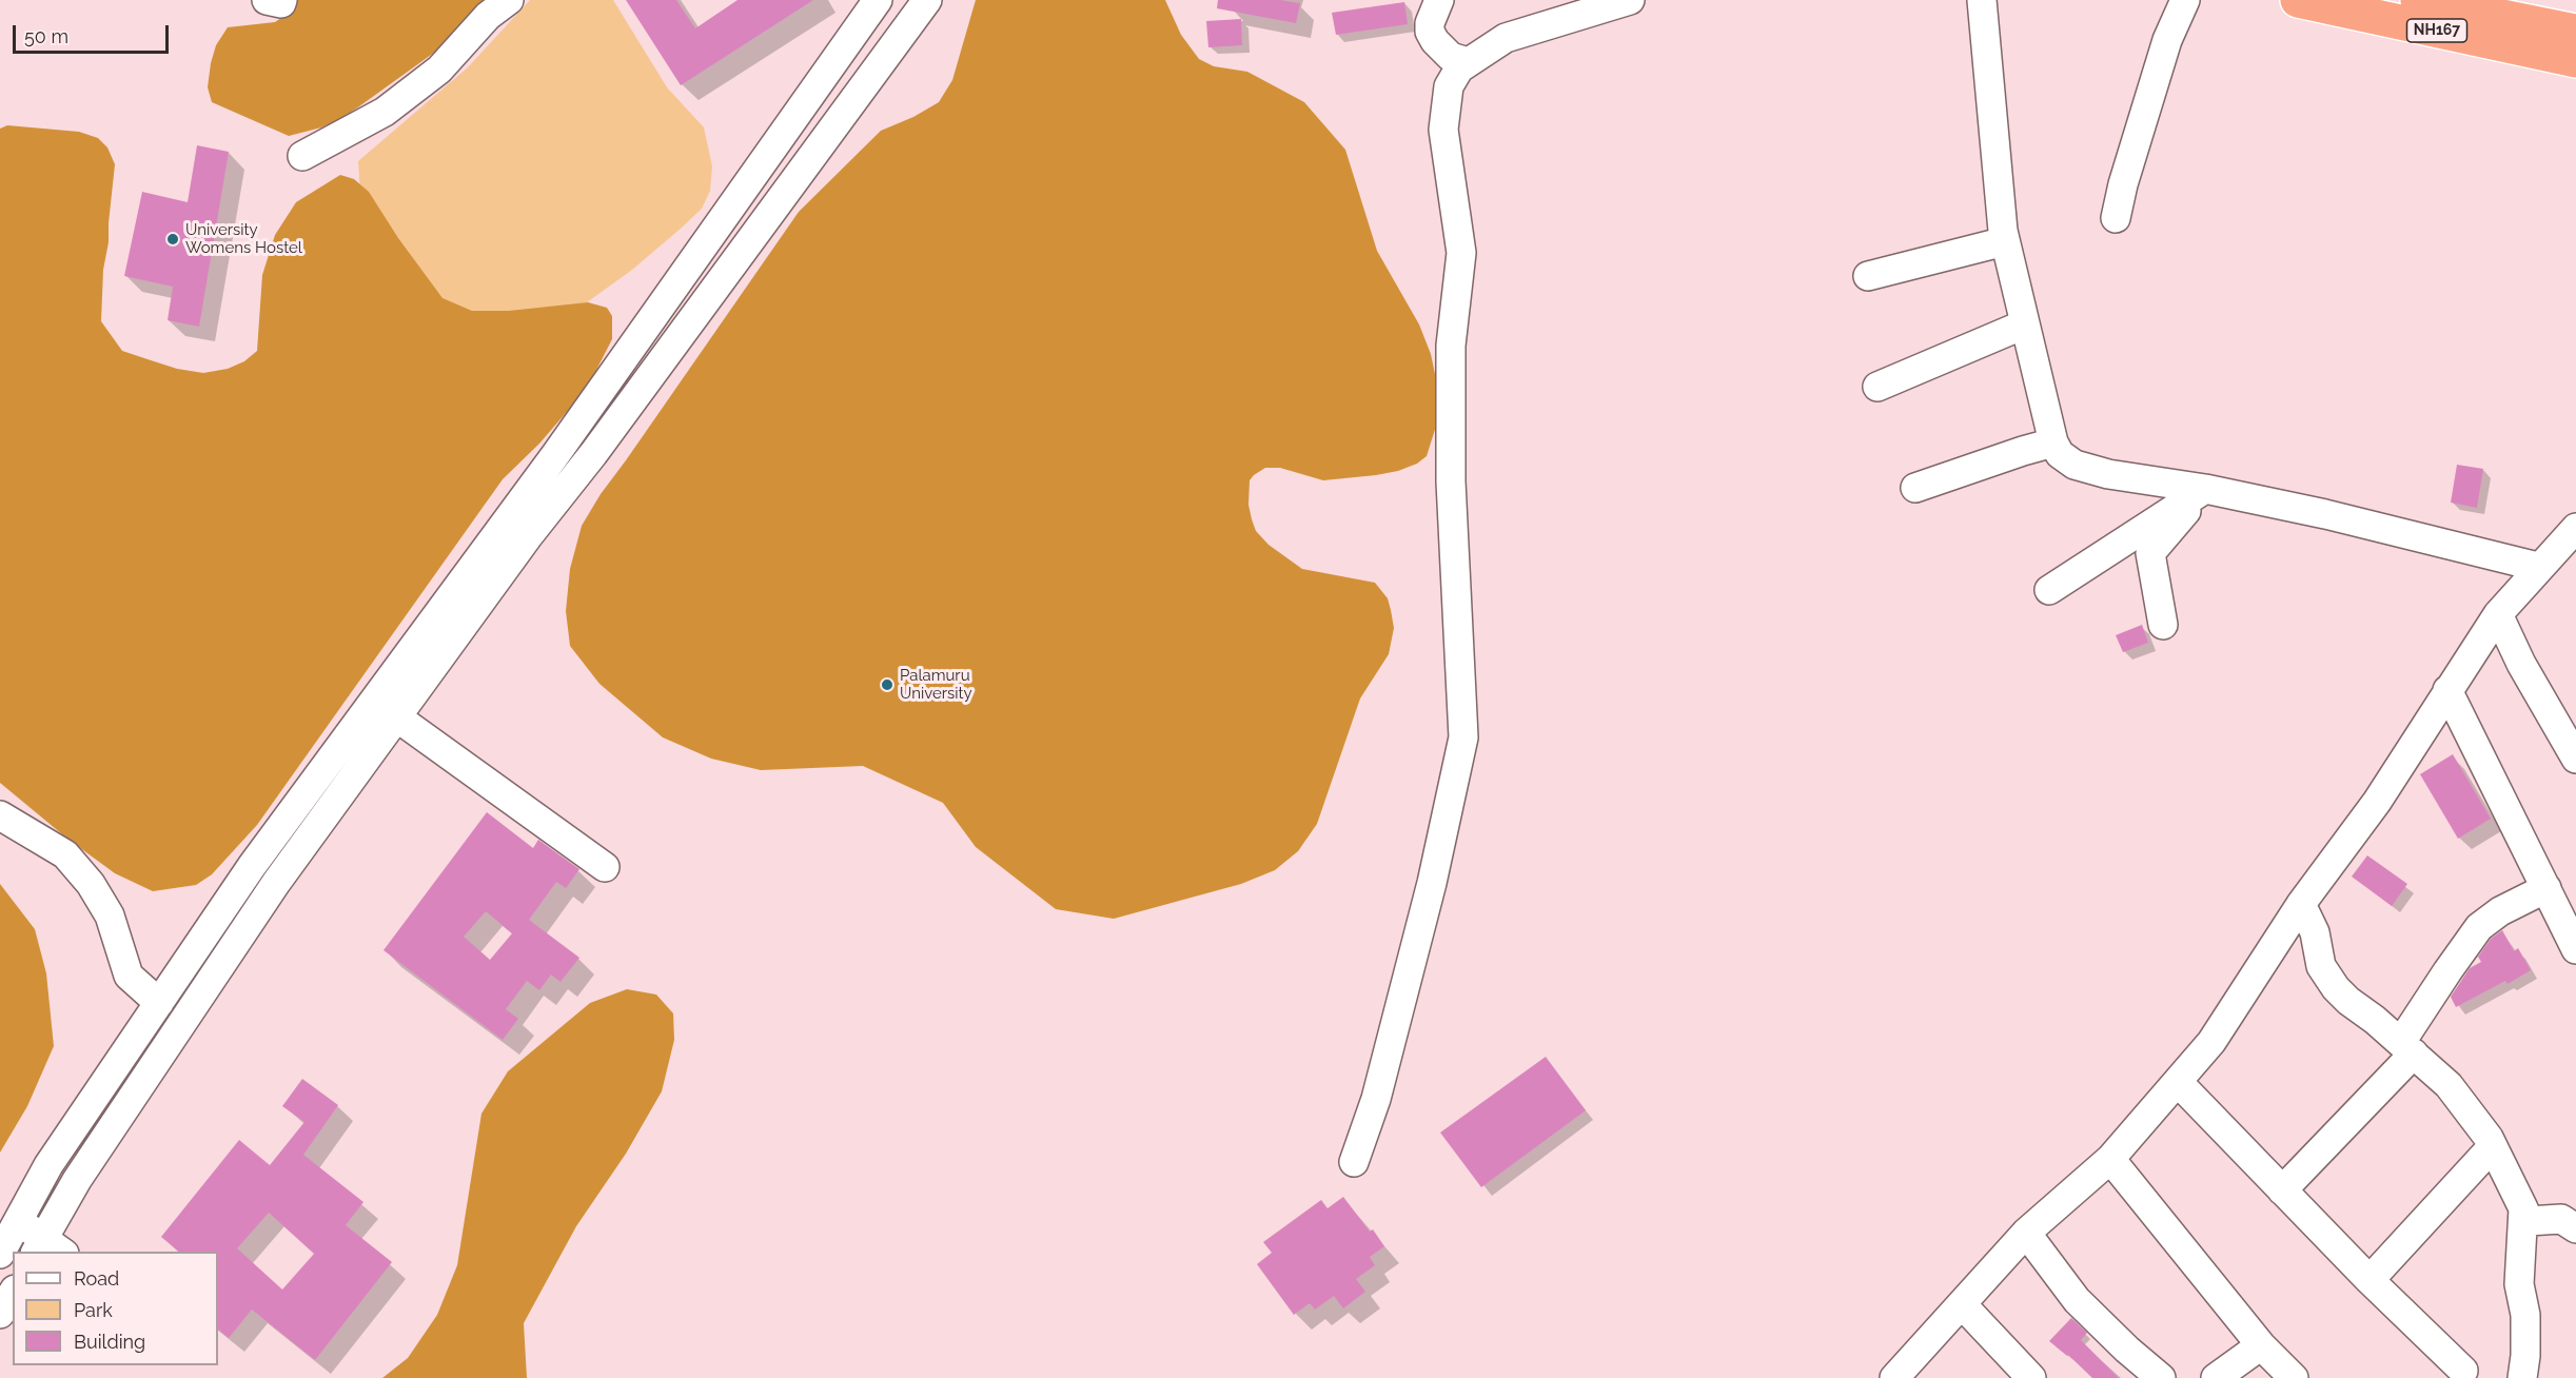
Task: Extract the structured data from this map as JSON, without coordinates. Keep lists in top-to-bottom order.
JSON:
{
  "streets": {
    "highway": ["NH167"]
  },
  "places": ["University Womens Hostel", "Palamuru University"],
  "legend": ["Road", "Park", "Building"],
  "scale_bar": "50 m"
}
